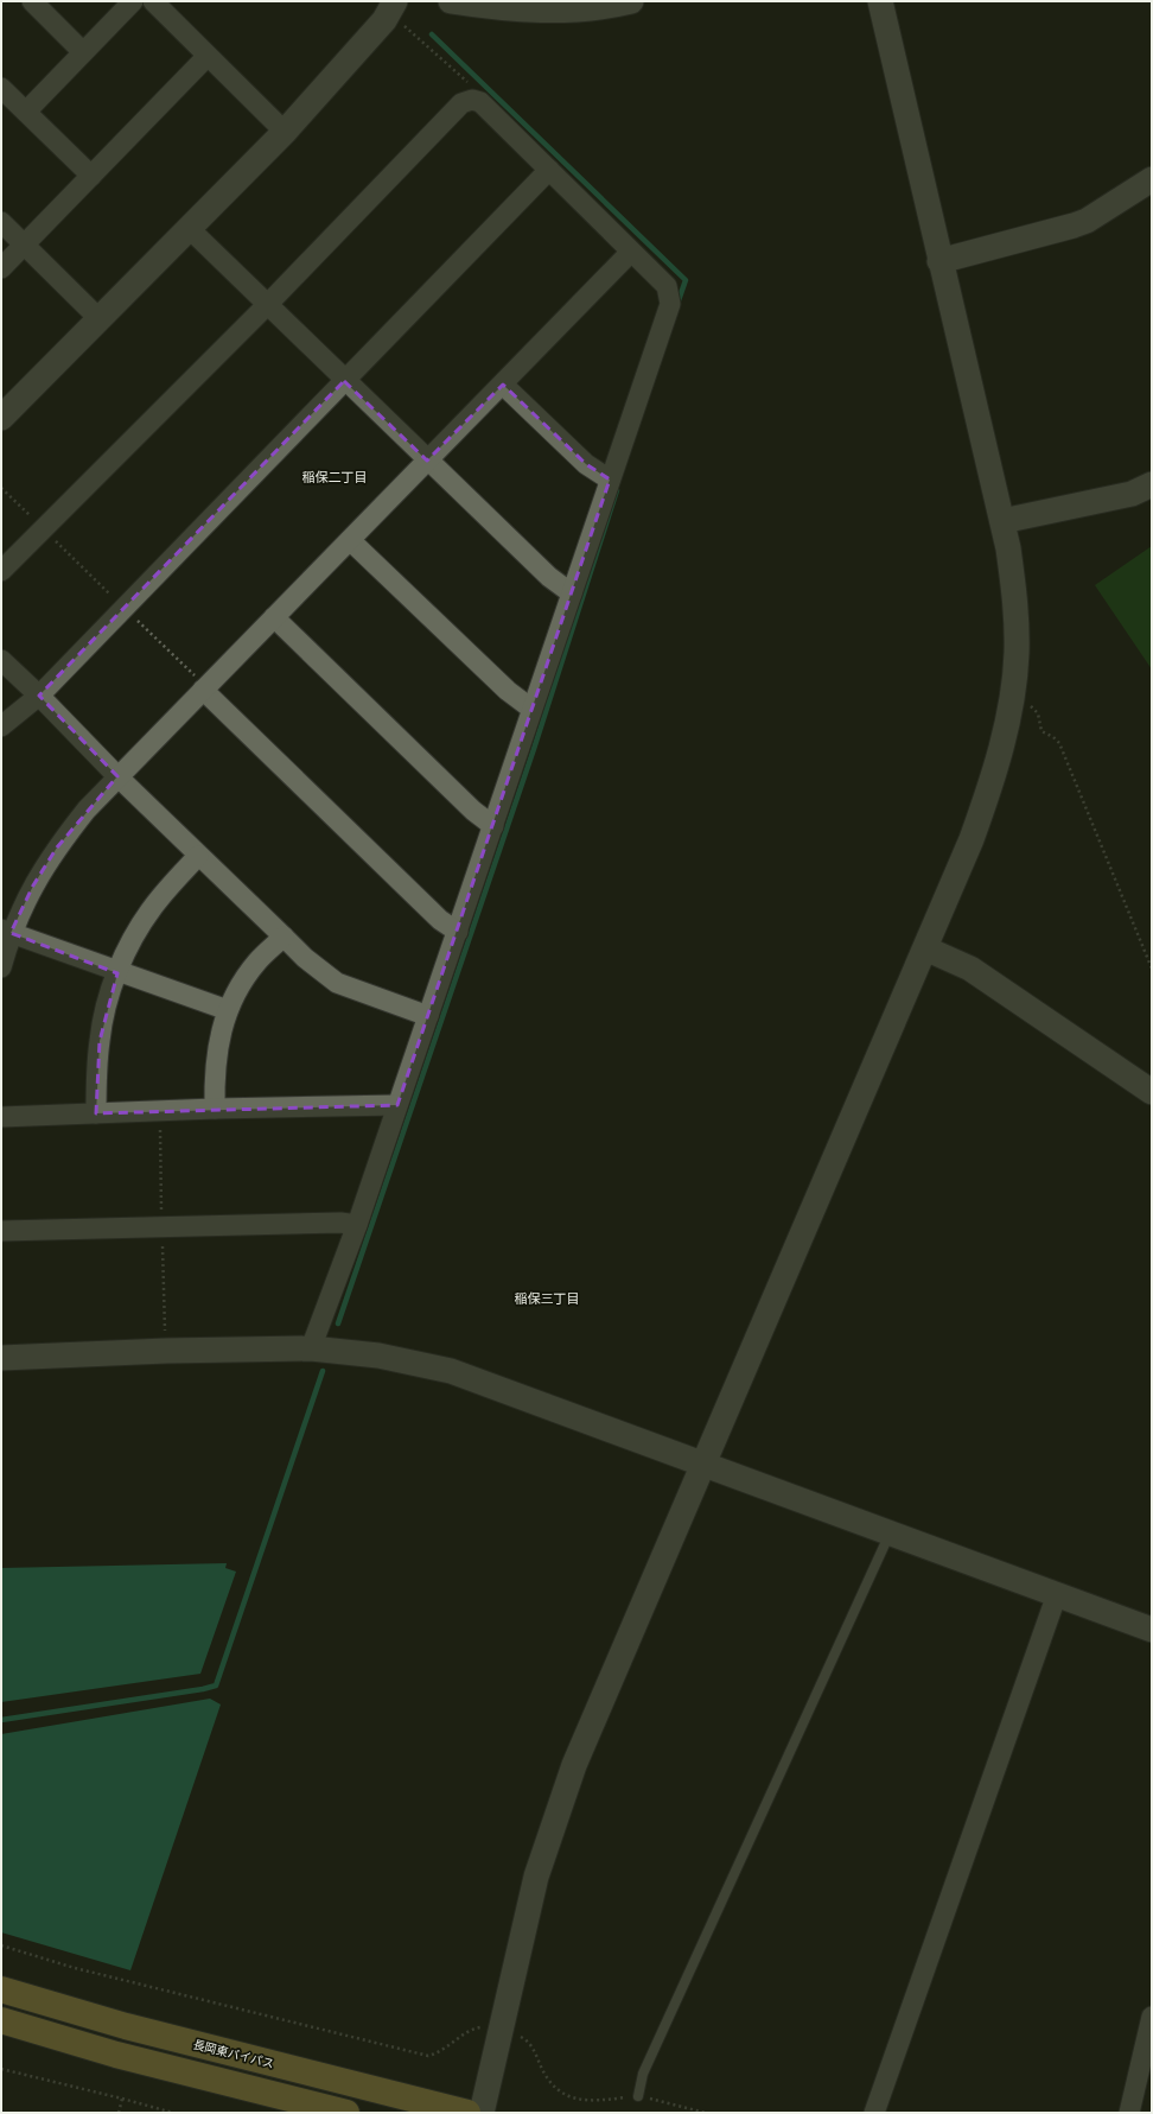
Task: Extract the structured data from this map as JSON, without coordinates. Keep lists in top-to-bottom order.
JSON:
{
  "streets": {
    "highway": ["長岡東バイパス"]
  },
  "districts": ["稲保二丁目", "稲保三丁目"]
}
